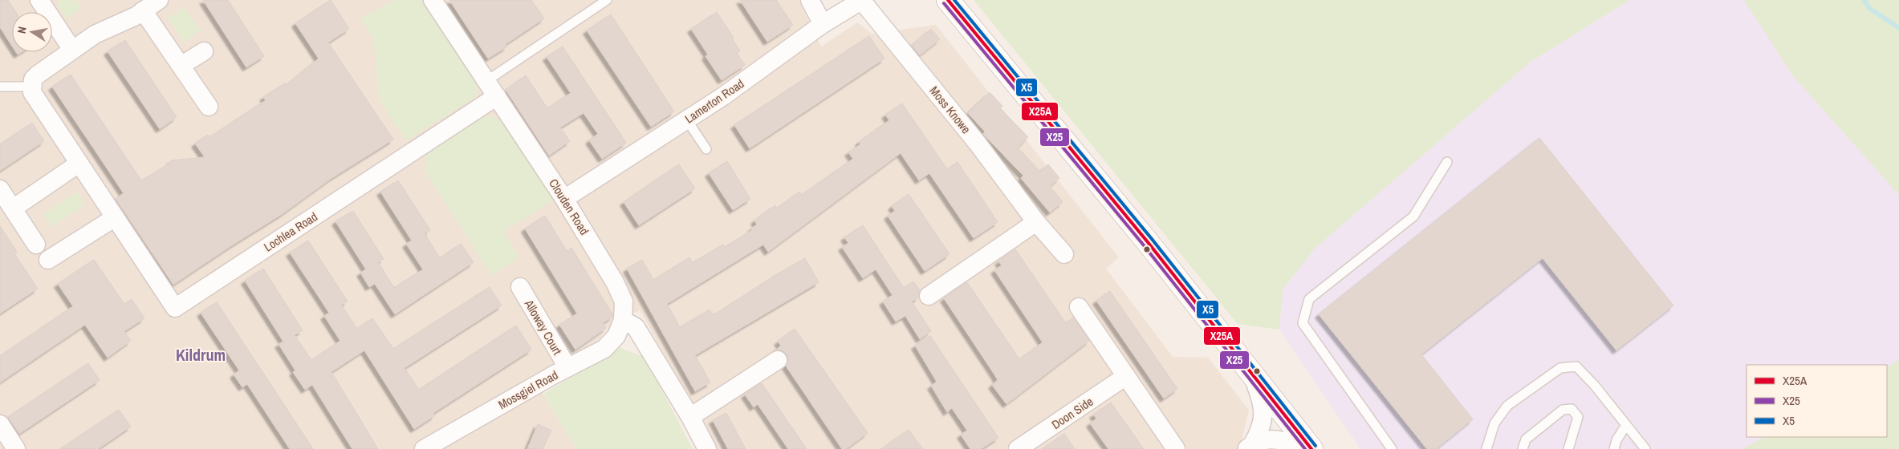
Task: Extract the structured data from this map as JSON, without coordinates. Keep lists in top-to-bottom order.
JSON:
{
  "streets": {
    "street": [
      "Lamerton Road",
      "Moss Knowe",
      "Clouden Road",
      "Lochlea Road",
      "Alloway Court",
      "Mossgiel Road",
      "Doon Side"
    ]
  },
  "crossings": [
    ["Lamerton Road", "Moss Knowe"],
    ["Lamerton Road", "Clouden Road"],
    ["Clouden Road", "Lochlea Road"],
    ["Clouden Road", "Mossgiel Road"],
    ["Alloway Court", "Mossgiel Road"]
  ],
  "districts": ["Kildrum"],
  "lines": ["transit line X25A", "transit line X5", "transit line X25"],
  "legend": ["X25A", "X25", "X5"],
  "north": "left"
}
